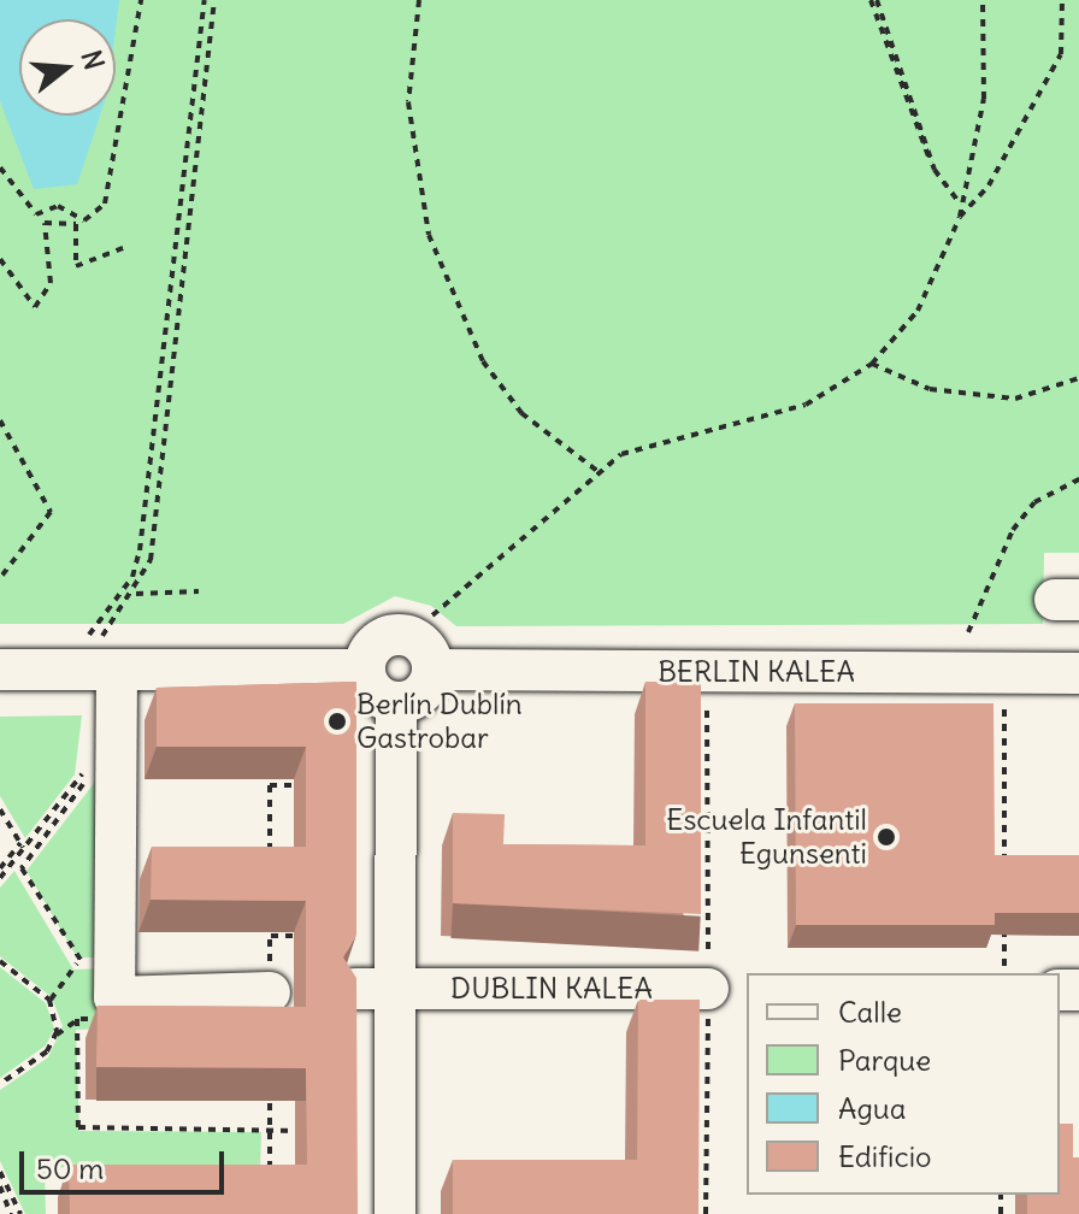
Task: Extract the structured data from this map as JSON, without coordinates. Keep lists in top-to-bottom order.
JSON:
{
  "streets": {
    "street": ["BERLIN KALEA", "DUBLIN KALEA"]
  },
  "places": ["Berlín Dublín Gastrobar", "Escuela Infantil Egunsenti"],
  "legend": [
    "Calle",
    "Parque",
    "Agua",
    "Edificio"
  ],
  "scale_bar": "50 m",
  "north": "right"
}
